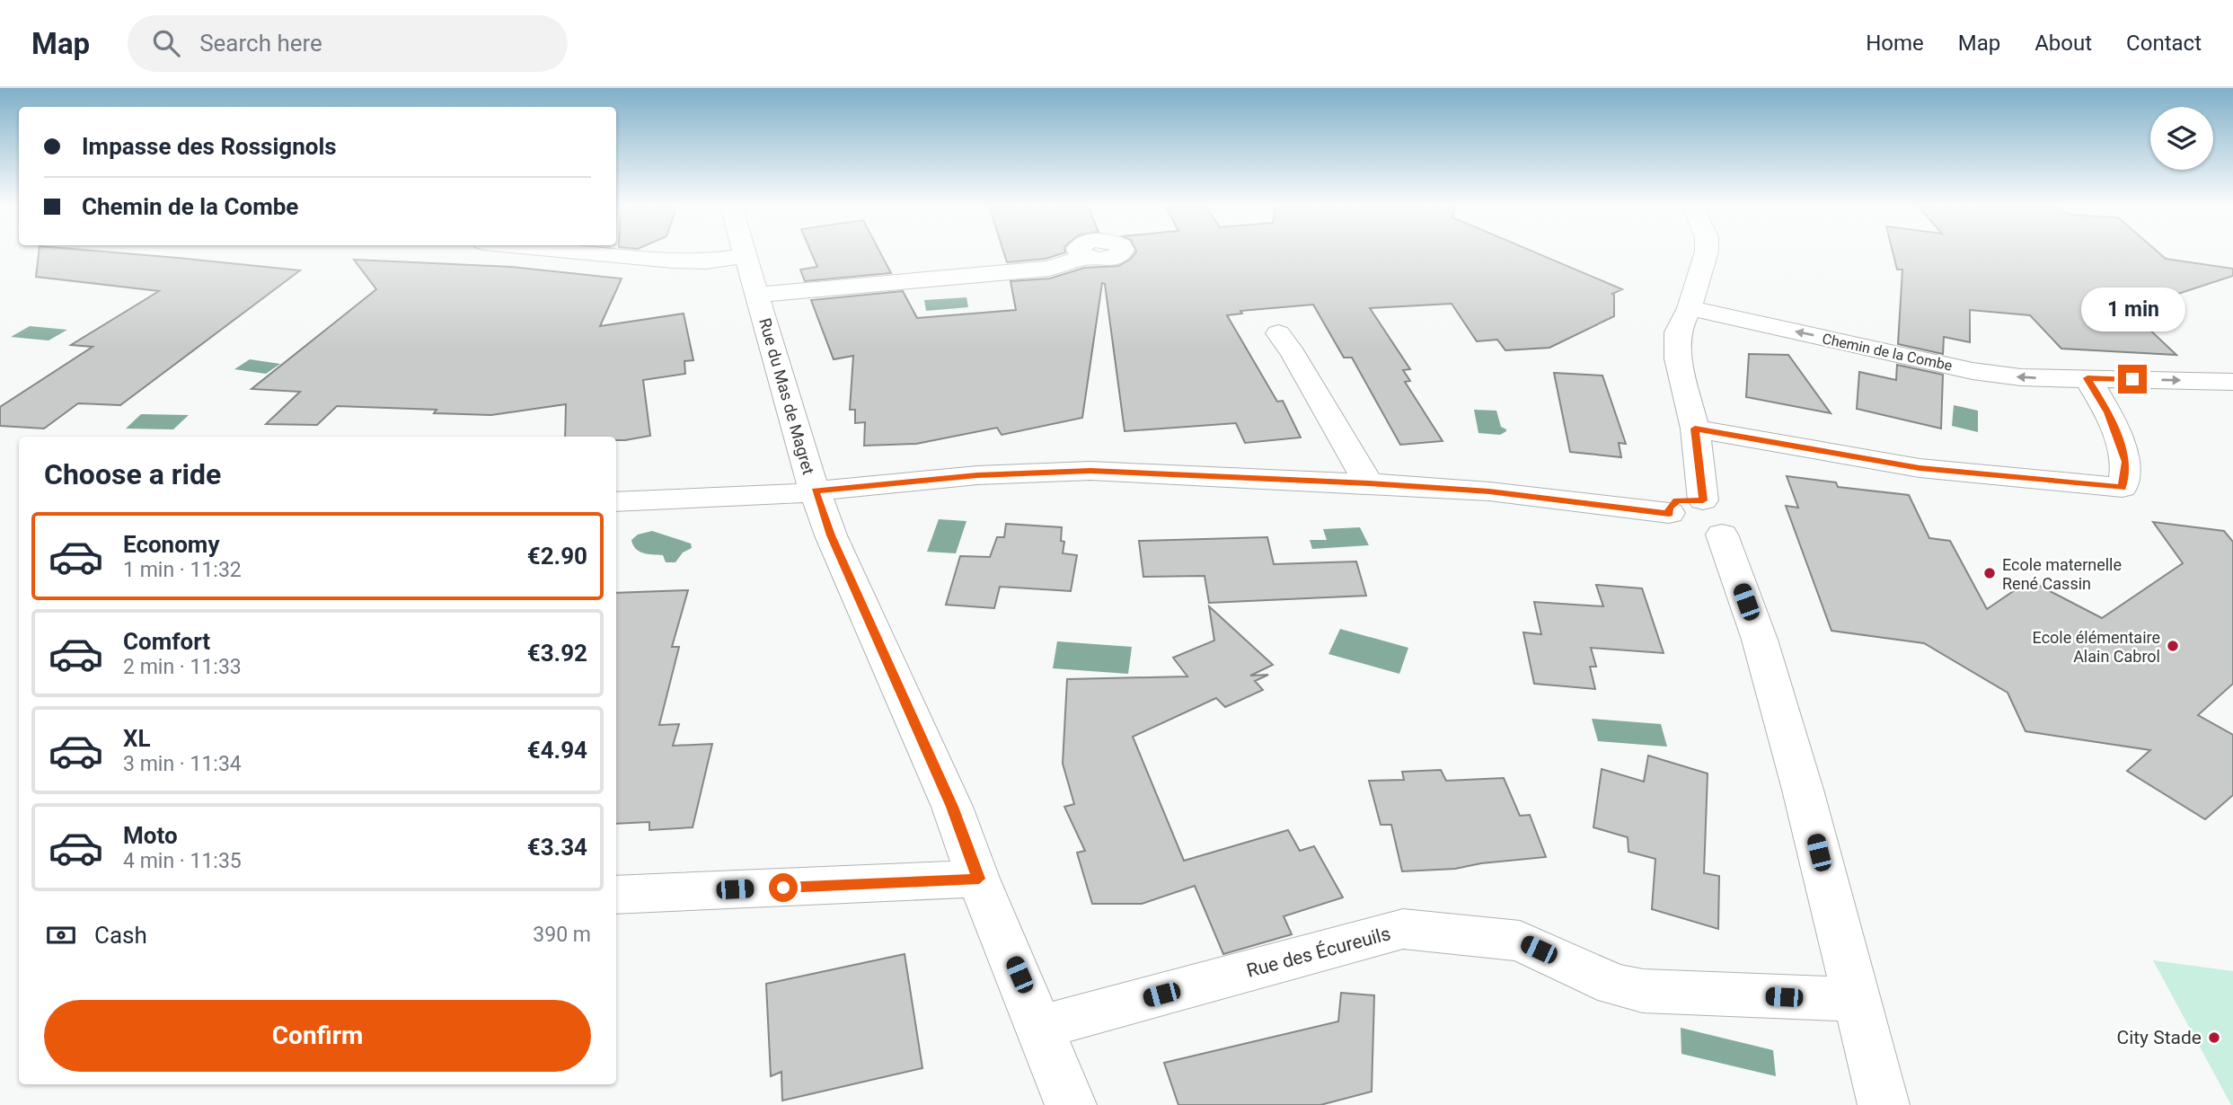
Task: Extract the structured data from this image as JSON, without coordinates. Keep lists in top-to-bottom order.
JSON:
{
  "streets": {
    "street": ["Chemin de la Combe", "Rue du Mas de Magret", "Rue des Écureuils"]
  },
  "crossings": [
    ["Rue du Mas de Magret", "Rue des Écureuils"]
  ],
  "places": ["Ecole maternelle René Cassin", "Ecole élémentaire Alain Cabrol", "City Stade"],
  "page": {
    "header": "Map",
    "search": "Search here",
    "nav": [
      "Home",
      "Map",
      "About",
      "Contact"
    ],
    "banner": ["Impasse des Rossignols", "Chemin de la Combe"],
    "bubble": "1 min",
    "heading": "Choose a ride",
    "list": [
      {
        "name": "Economy",
        "note": "1 min · 11:32",
        "value": "€2.90"
      },
      {
        "name": "Comfort",
        "note": "2 min · 11:33",
        "value": "€3.92"
      },
      {
        "name": "XL",
        "note": "3 min · 11:34",
        "value": "€4.94"
      },
      {
        "name": "Moto",
        "note": "4 min · 11:35",
        "value": "€3.34"
      }
    ],
    "pay": ["Cash", "390 m"],
    "buttons": "Confirm"
  }
}
